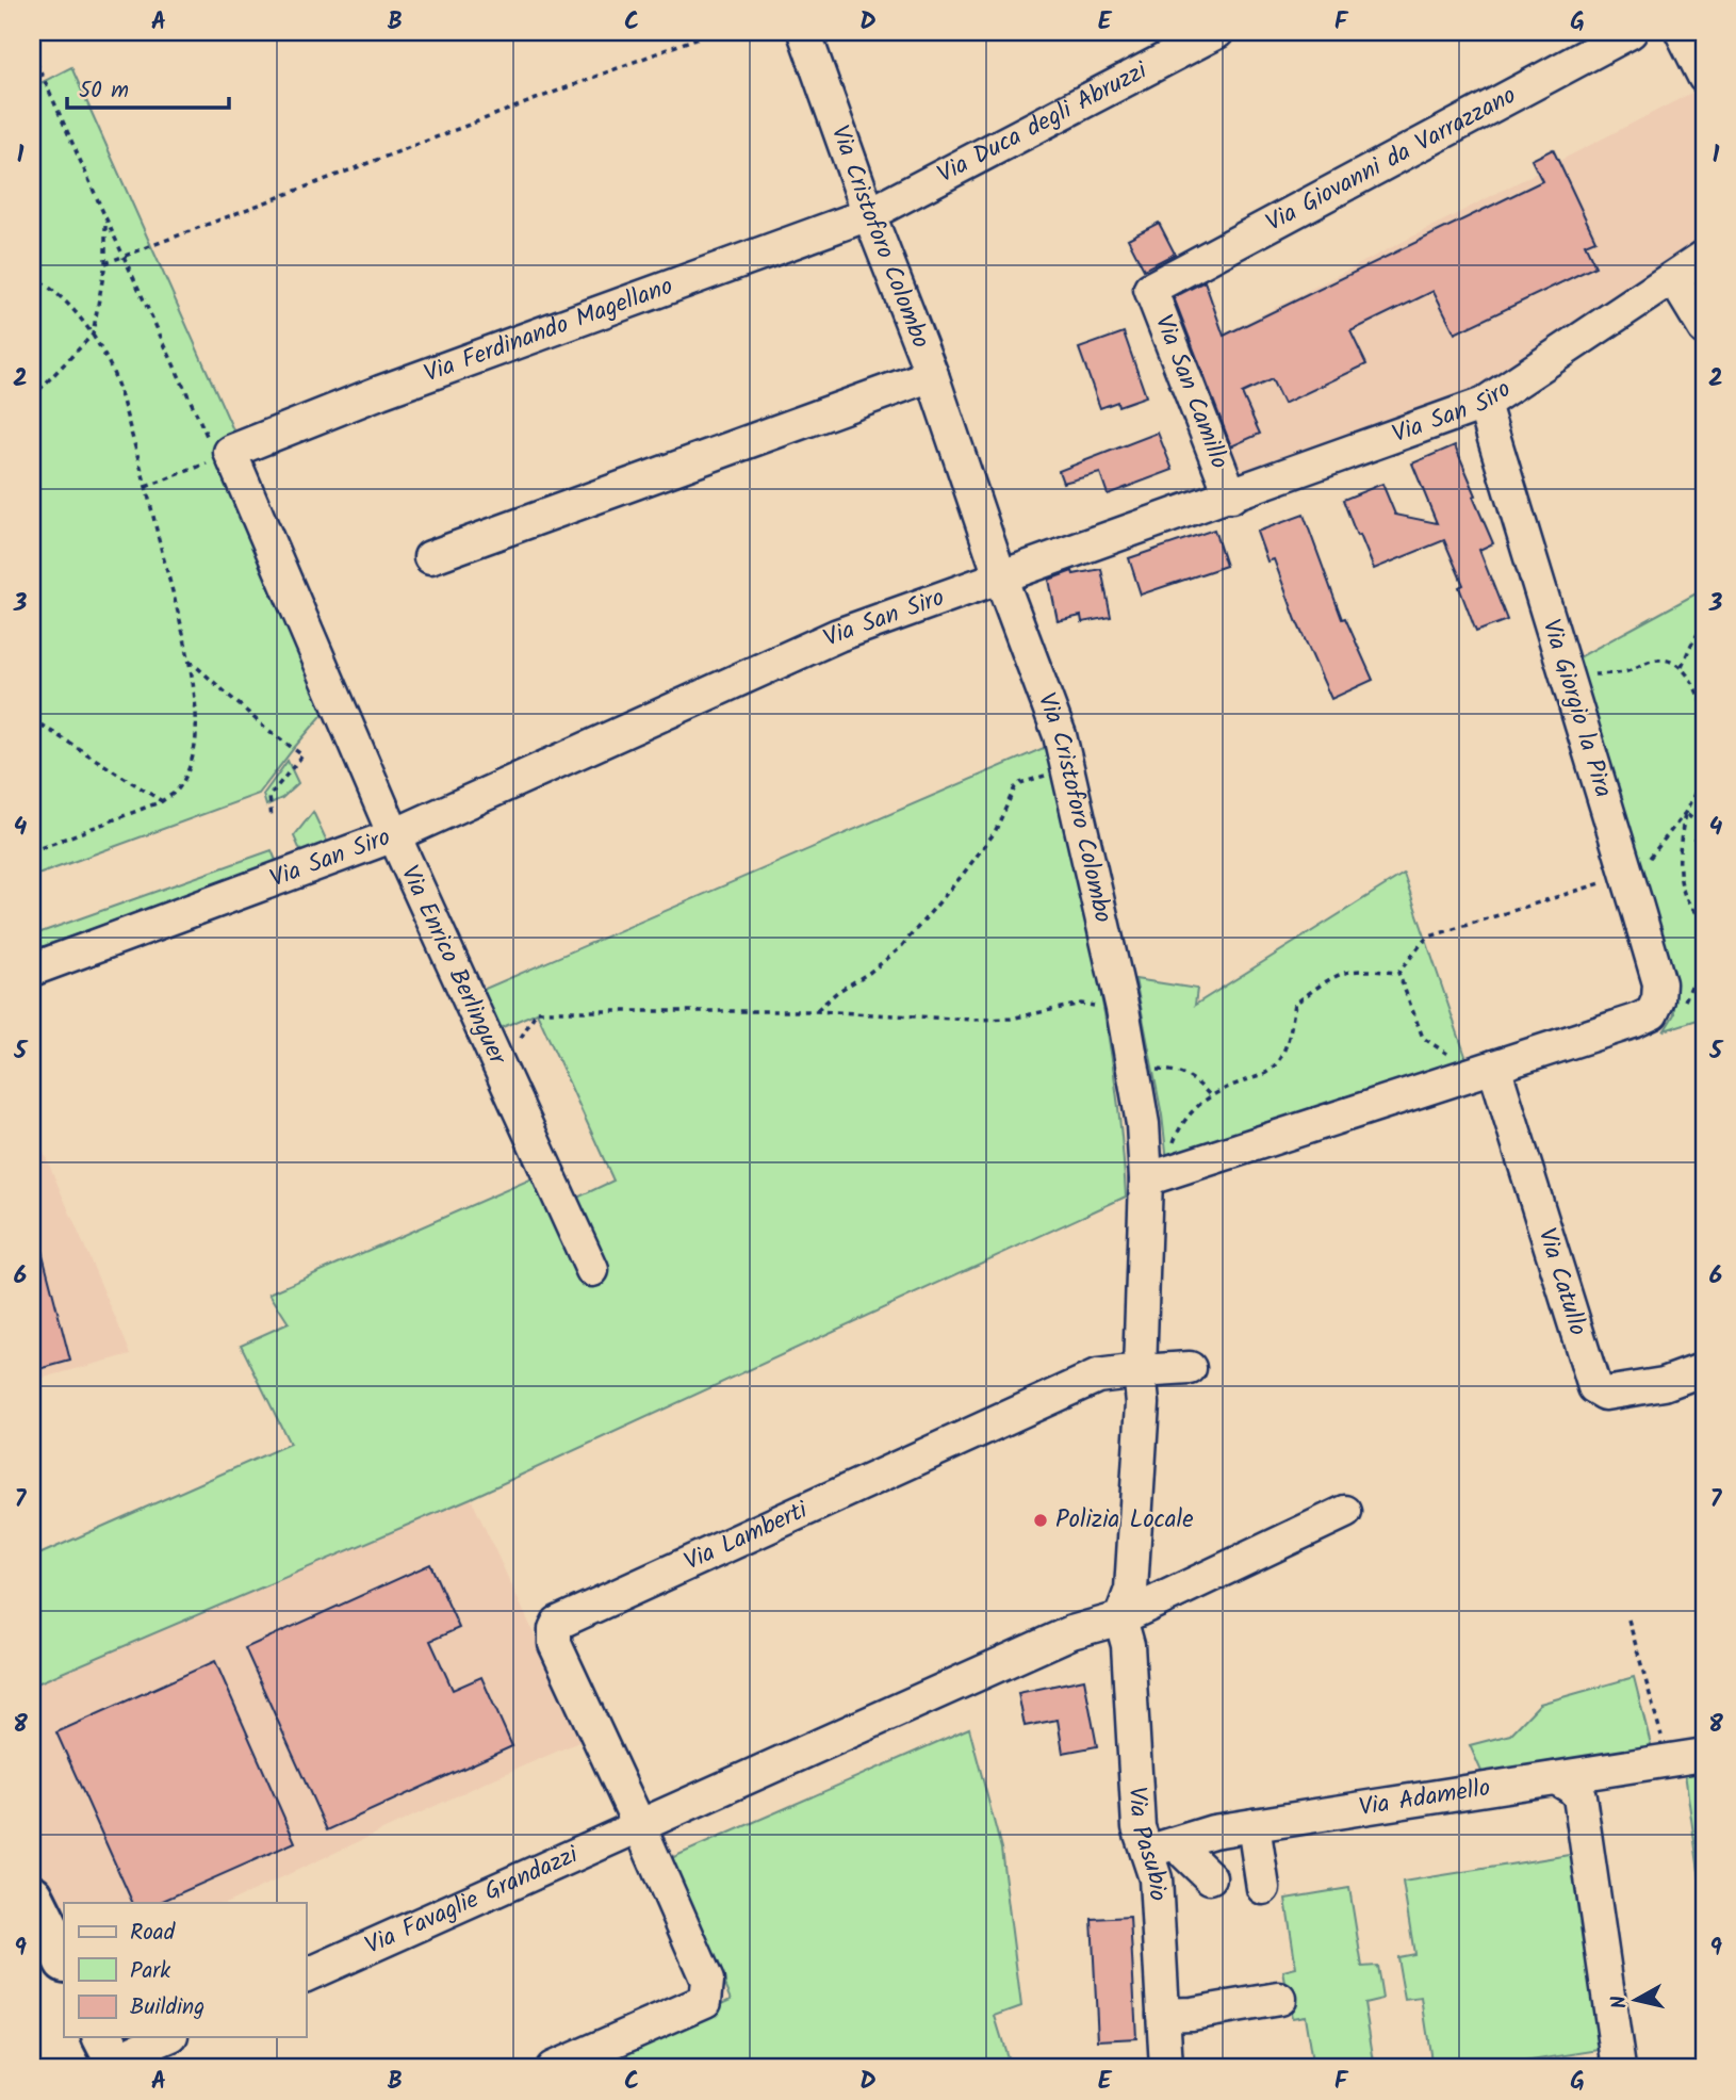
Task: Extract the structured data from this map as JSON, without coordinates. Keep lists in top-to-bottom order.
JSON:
{
  "streets": {
    "street": [
      "Via Duca degli Abruzzi",
      "Via Giovanni da Varrazzano",
      "Via Cristoforo Colombo",
      "Via Ferdinando Magellano",
      "Via San Camillo",
      "Via San Siro",
      "Via Giorgio la Pira",
      "Via Enrico Berlinguer",
      "Via Catullo",
      "Via Lamberti",
      "Via Adamello",
      "Via Pasubio",
      "Via Favaglie Grandazzi"
    ]
  },
  "crossings": [
    ["Via Duca degli Abruzzi", "Via Cristoforo Colombo"],
    ["Via Duca degli Abruzzi", "Via Ferdinando Magellano"],
    ["Via Giovanni da Varrazzano", "Via San Camillo"],
    ["Via Cristoforo Colombo", "Via Ferdinando Magellano"],
    ["Via Cristoforo Colombo", "Via San Siro"],
    ["Via Cristoforo Colombo", "Via Lamberti"],
    ["Via Cristoforo Colombo", "Via Pasubio"],
    ["Via Cristoforo Colombo", "Via Favaglie Grandazzi"],
    ["Via Ferdinando Magellano", "Via Enrico Berlinguer"],
    ["Via San Camillo", "Via San Siro"],
    ["Via San Siro", "Via Giorgio la Pira"],
    ["Via San Siro", "Via Enrico Berlinguer"],
    ["Via Lamberti", "Via Favaglie Grandazzi"],
    ["Via Adamello", "Via Pasubio"],
    ["Via Pasubio", "Via Favaglie Grandazzi"]
  ],
  "places": ["Polizia Locale"],
  "legend": ["Road", "Park", "Building"],
  "scale_bar": "50 m",
  "north": "left",
  "grid": {
    "columns": [
      "A",
      "B",
      "C",
      "D",
      "E",
      "F",
      "G"
    ],
    "rows": [
      "1",
      "2",
      "3",
      "4",
      "5",
      "6",
      "7",
      "8",
      "9"
    ]
  }
}
